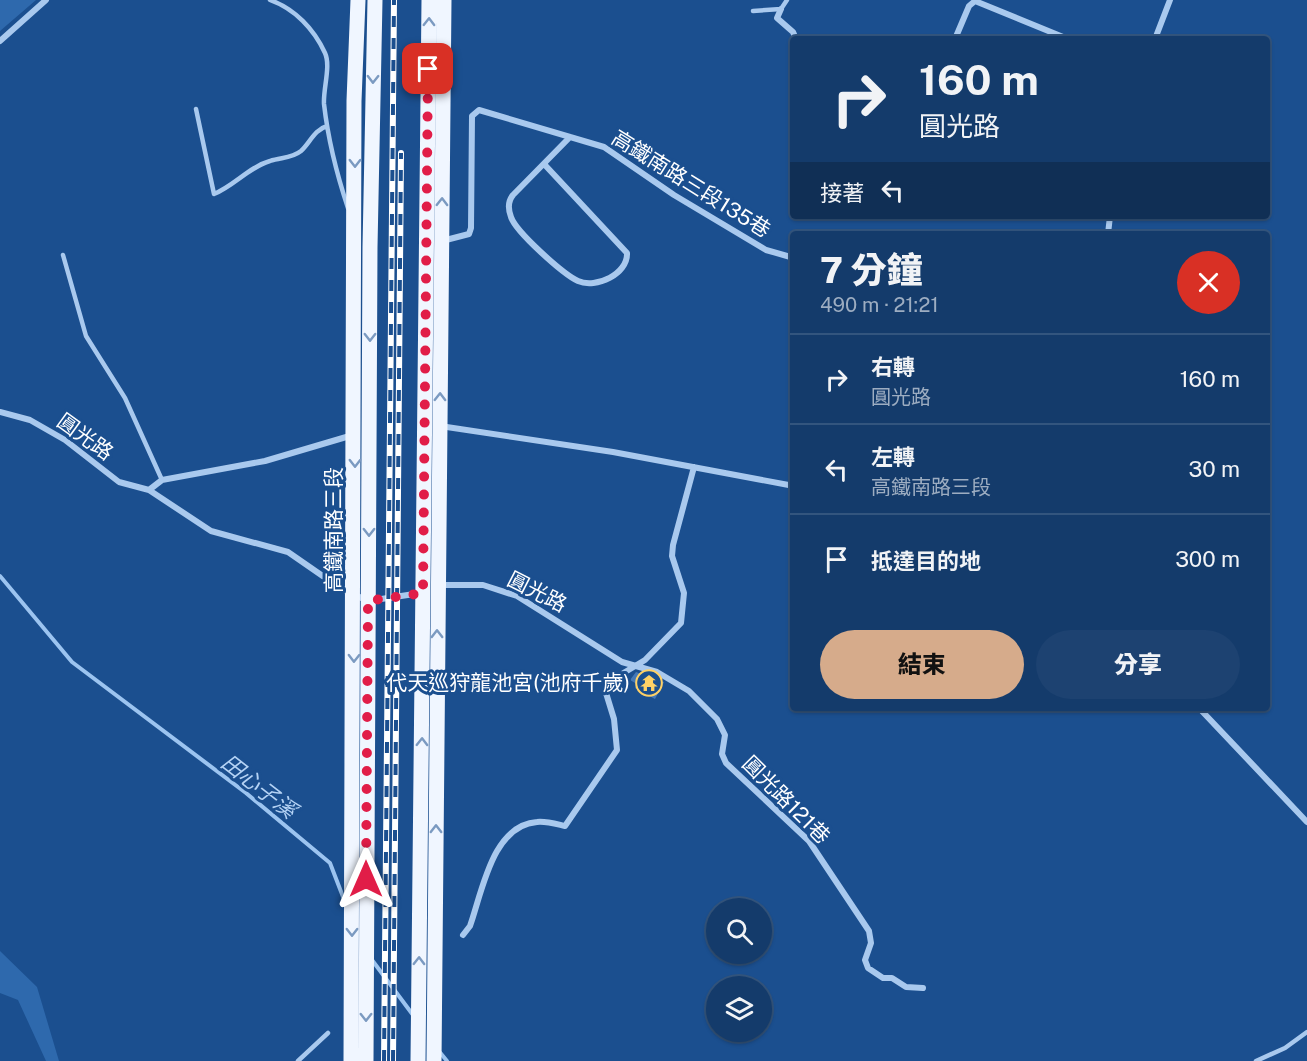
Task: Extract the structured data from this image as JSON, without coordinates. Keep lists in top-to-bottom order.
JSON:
{
  "streets": {
    "main road": ["高鐵南路三段"],
    "street": ["高鐵南路三段135巷", "圓光路", "圓光路121巷"]
  },
  "crossings": [
    ["圓光路", "高鐵南路三段"],
    ["圓光路", "圓光路121巷"]
  ],
  "water": ["田心子溪"],
  "places": {
    "temple": ["代天巡狩龍池宮(池府千歲)"]
  },
  "page": {
    "turn": ["160 m", "圓光路"],
    "then": "接著",
    "heading": ["7 分鐘", "490 m · 21:21"],
    "list": [
      {
        "name": "右轉",
        "note": "圓光路",
        "value": "160 m"
      },
      {
        "name": "左轉",
        "note": "高鐵南路三段",
        "value": "30 m"
      },
      {
        "name": "抵達目的地",
        "value": "300 m"
      }
    ],
    "buttons": ["結束", "分享"]
  }
}
